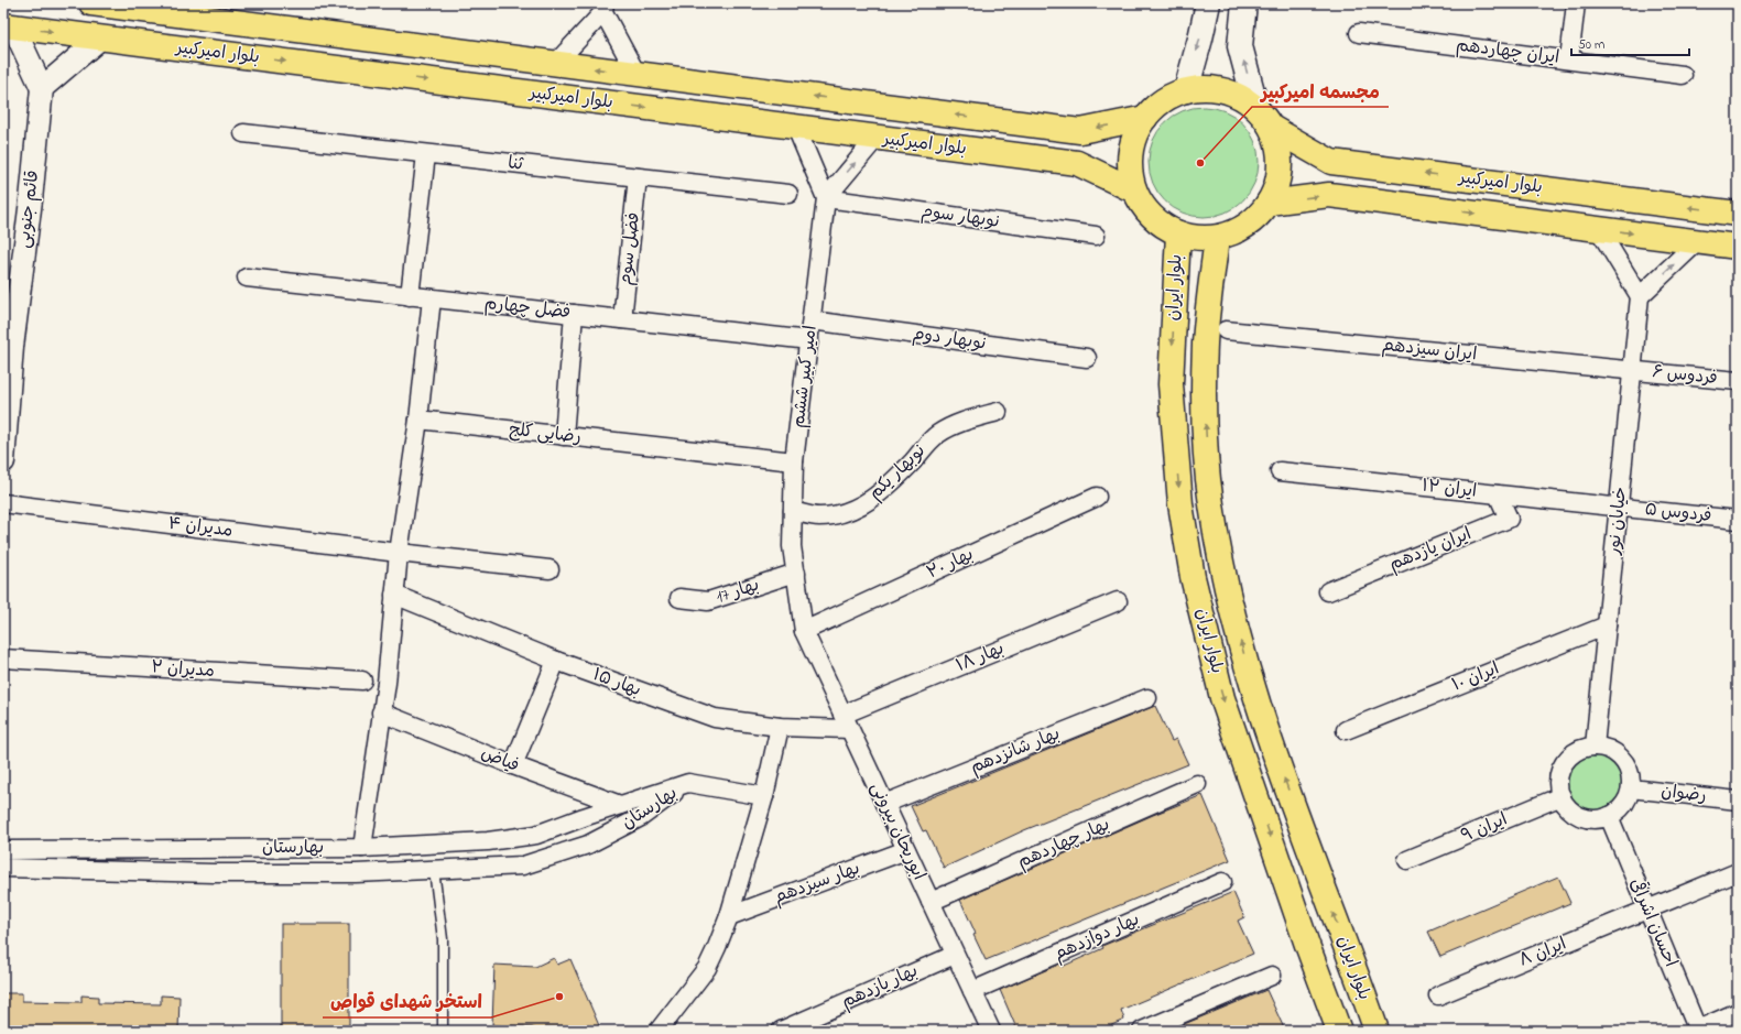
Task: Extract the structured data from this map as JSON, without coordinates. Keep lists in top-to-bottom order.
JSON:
{
  "streets": {
    "main road": ["بلوار امیرکبیر", "بلوار ایران"],
    "street": [
      "ایران چهاردهم",
      "ثنا",
      "قائم جنوبی",
      "نوبهار سوم",
      "فضل سوم",
      "فضل چهارم",
      "نوبهار دوم",
      "ایران سیزدهم",
      "فردوس ۶",
      "امیر کبیر ششم",
      "رضایی کلج",
      "نوبهار یکم",
      "ایران ۱۲",
      "فردوس ۵",
      "خیابان نور",
      "مدیران ۴",
      "ایران یازدهم",
      "بهار ۲۰",
      "بهار 17",
      "بهار ۱۸",
      "مدیران ۲",
      "ایران ۱۰",
      "بهار ۱۵",
      "بهار شانزدهم",
      "فیاض",
      "رضوان",
      "بهارستان",
      "ایران ۹",
      "ابوریحان بیرونی",
      "بهار چهاردهم",
      "بهار سیزدهم",
      "احسان اشراقی",
      "بهار دوازدهم",
      "ایران ۸",
      "بهار یازدهم"
    ]
  },
  "crossings": [
    ["بلوار امیرکبیر", "بلوار ایران"],
    ["بلوار امیرکبیر", "امیر کبیر ششم"],
    ["ثنا", "فضل سوم"],
    ["نوبهار سوم", "امیر کبیر ششم"],
    ["فضل سوم", "فضل چهارم"],
    ["فضل چهارم", "امیر کبیر ششم"],
    ["نوبهار دوم", "امیر کبیر ششم"],
    ["ایران سیزدهم", "فردوس ۶"],
    ["ایران سیزدهم", "خیابان نور"],
    ["فردوس ۶", "خیابان نور"],
    ["امیر کبیر ششم", "رضایی کلج"],
    ["امیر کبیر ششم", "نوبهار یکم"],
    ["امیر کبیر ششم", "بهار ۲۰"],
    ["امیر کبیر ششم", "بهار 17"],
    ["امیر کبیر ششم", "ابوریحان بیرونی"],
    ["ایران ۱۲", "فردوس ۵"],
    ["ایران ۱۲", "خیابان نور"],
    ["ایران ۱۲", "ایران یازدهم"],
    ["فردوس ۵", "خیابان نور"],
    ["خیابان نور", "ایران ۱۰"],
    ["خیابان نور", "رضوان"],
    ["خیابان نور", "ایران ۹"],
    ["خیابان نور", "احسان اشراقی"],
    ["بهار ۲۰", "ابوریحان بیرونی"],
    ["بهار ۱۸", "بهار ۱۵"],
    ["بهار ۱۸", "ابوریحان بیرونی"],
    ["بهار ۱۵", "ابوریحان بیرونی"],
    ["بهار شانزدهم", "ابوریحان بیرونی"],
    ["فیاض", "بهارستان"],
    ["رضوان", "ایران ۹"],
    ["رضوان", "احسان اشراقی"],
    ["ایران ۹", "احسان اشراقی"],
    ["ابوریحان بیرونی", "بهار چهاردهم"],
    ["ابوریحان بیرونی", "بهار سیزدهم"],
    ["ابوریحان بیرونی", "بهار دوازدهم"],
    ["ابوریحان بیرونی", "بهار یازدهم"],
    ["احسان اشراقی", "ایران ۸"]
  ],
  "places": ["مجسمه امیرکبیر", "استخر شهدای قواص"],
  "scale_bar": "50 m"
}
